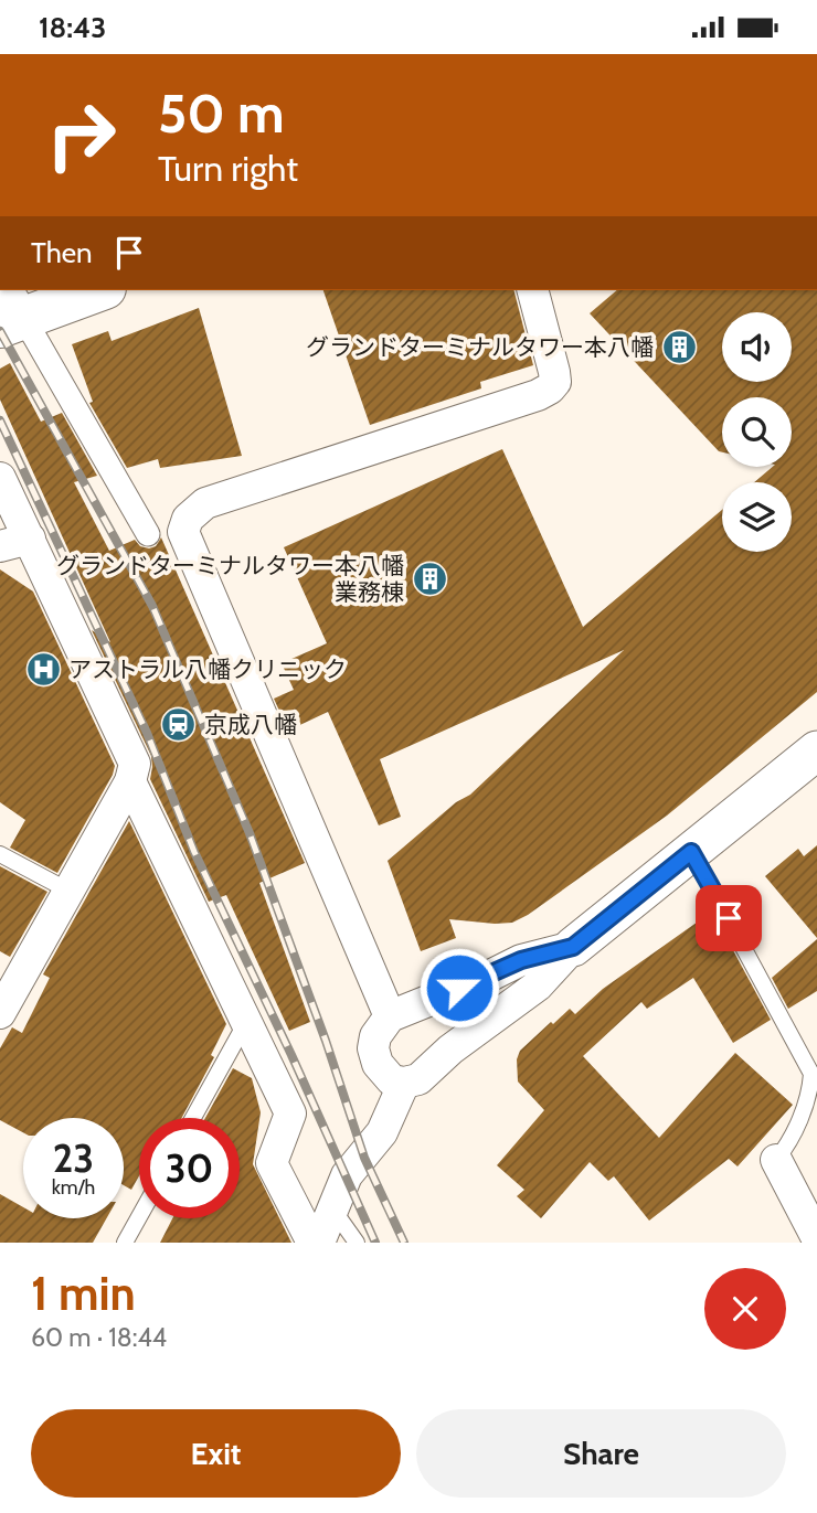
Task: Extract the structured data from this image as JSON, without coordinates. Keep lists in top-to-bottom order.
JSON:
{
  "places": {
    "building": ["グランドターミナルタワー本八幡", "グランドターミナルタワー本八幡 業務棟"],
    "hospital": ["アストラル八幡クリニック"],
    "station": ["京成八幡"]
  },
  "page": {
    "status": "18:43",
    "turn": ["50 m", "Turn right"],
    "then": "Then",
    "speed": "23 km/h",
    "limit": "30",
    "heading": ["1 min", "60 m · 18:44"],
    "buttons": ["Exit", "Share"]
  }
}
